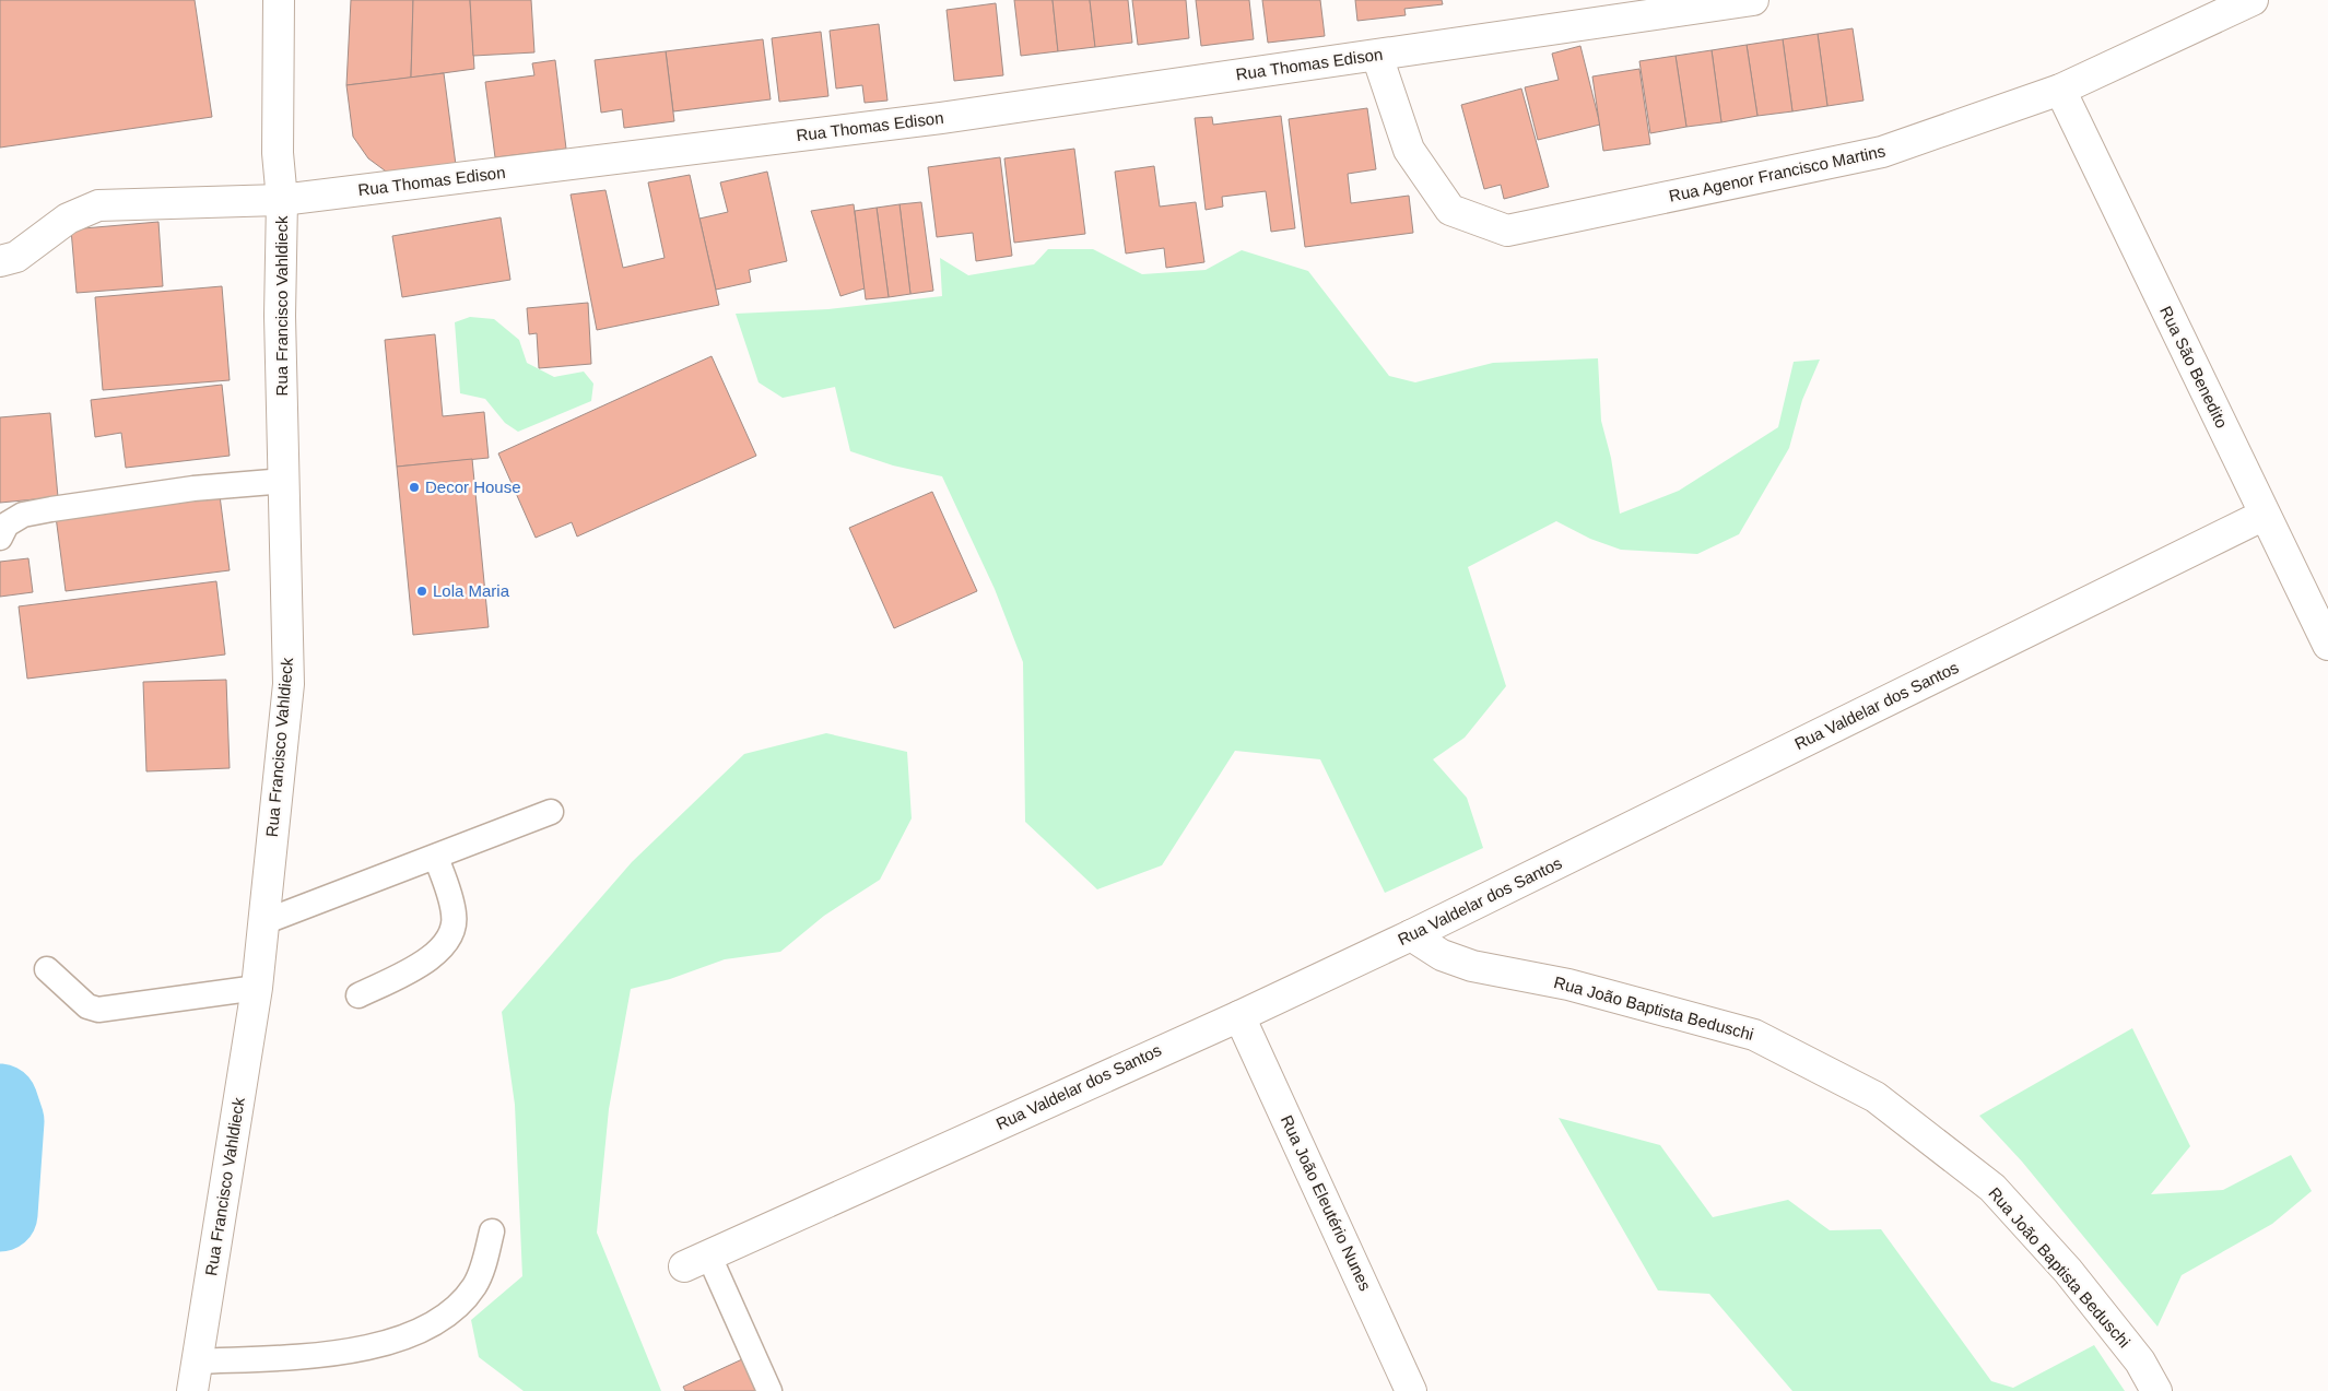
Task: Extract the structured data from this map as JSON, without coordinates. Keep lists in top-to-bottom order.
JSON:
{
  "streets": {
    "street": [
      "Rua Thomas Edison",
      "Rua Agenor Francisco Martins",
      "Rua Francisco Vahldieck",
      "Rua São Benedito",
      "Rua Valdelar dos Santos",
      "Rua João Baptista Beduschi",
      "Rua João Eleutério Nunes"
    ]
  },
  "crossings": [
    ["Rua Thomas Edison", "Rua Agenor Francisco Martins"],
    ["Rua Thomas Edison", "Rua Francisco Vahldieck"],
    ["Rua Agenor Francisco Martins", "Rua São Benedito"],
    ["Rua São Benedito", "Rua Valdelar dos Santos"],
    ["Rua Valdelar dos Santos", "Rua João Baptista Beduschi"],
    ["Rua Valdelar dos Santos", "Rua João Eleutério Nunes"]
  ],
  "places": ["Decor House", "Lola Maria"]
}
